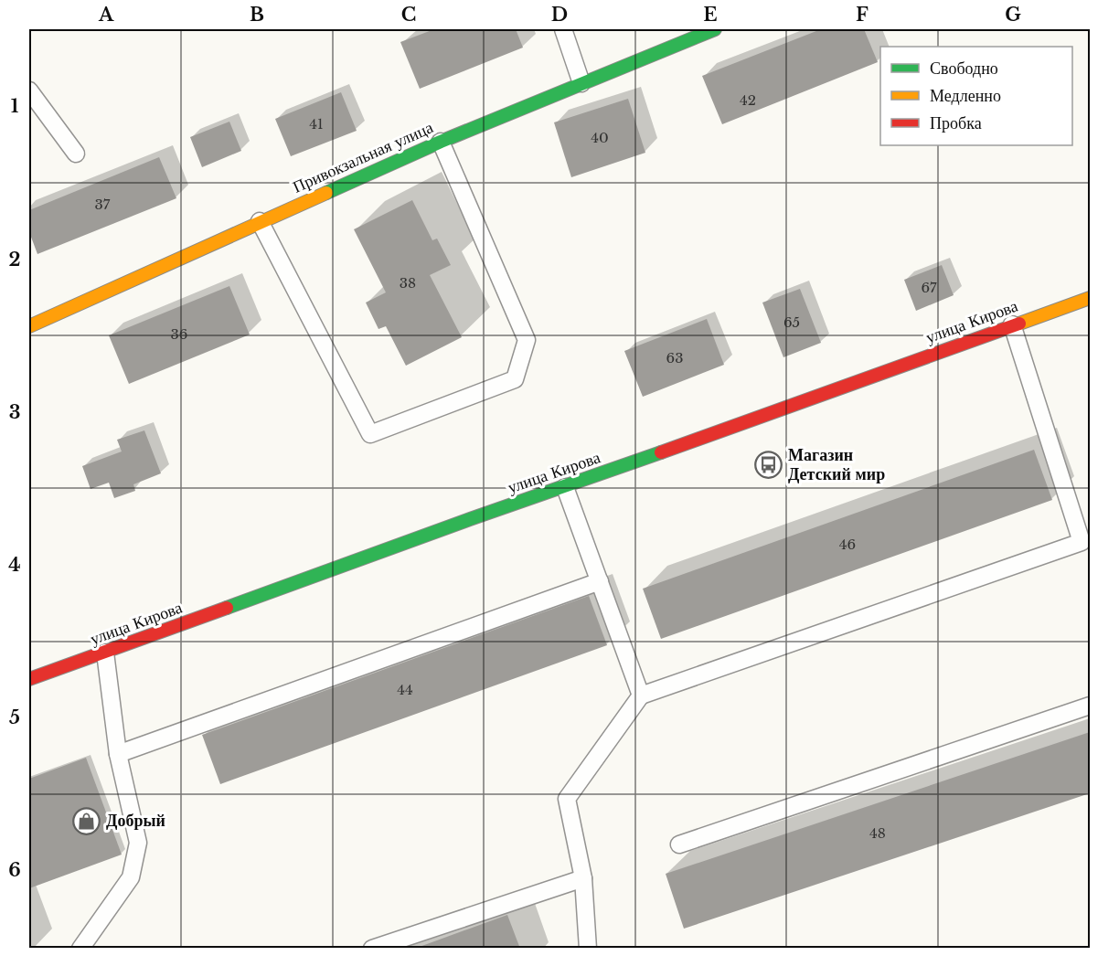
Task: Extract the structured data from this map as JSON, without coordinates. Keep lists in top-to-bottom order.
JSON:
{
  "streets": {
    "main road": ["Привокзальная улица", "улица Кирова"]
  },
  "places": {
    "bus stop": ["Магазин Детский мир"],
    "shop": ["Добрый"]
  },
  "house_numbers": [
    "42",
    "41",
    "40",
    "37",
    "38",
    "67",
    "65",
    "36",
    "63",
    "46",
    "44",
    "48"
  ],
  "legend": ["Свободно", "Медленно", "Пробка"],
  "grid": {
    "columns": [
      "A",
      "B",
      "C",
      "D",
      "E",
      "F",
      "G"
    ],
    "rows": [
      "1",
      "2",
      "3",
      "4",
      "5",
      "6"
    ]
  }
}
